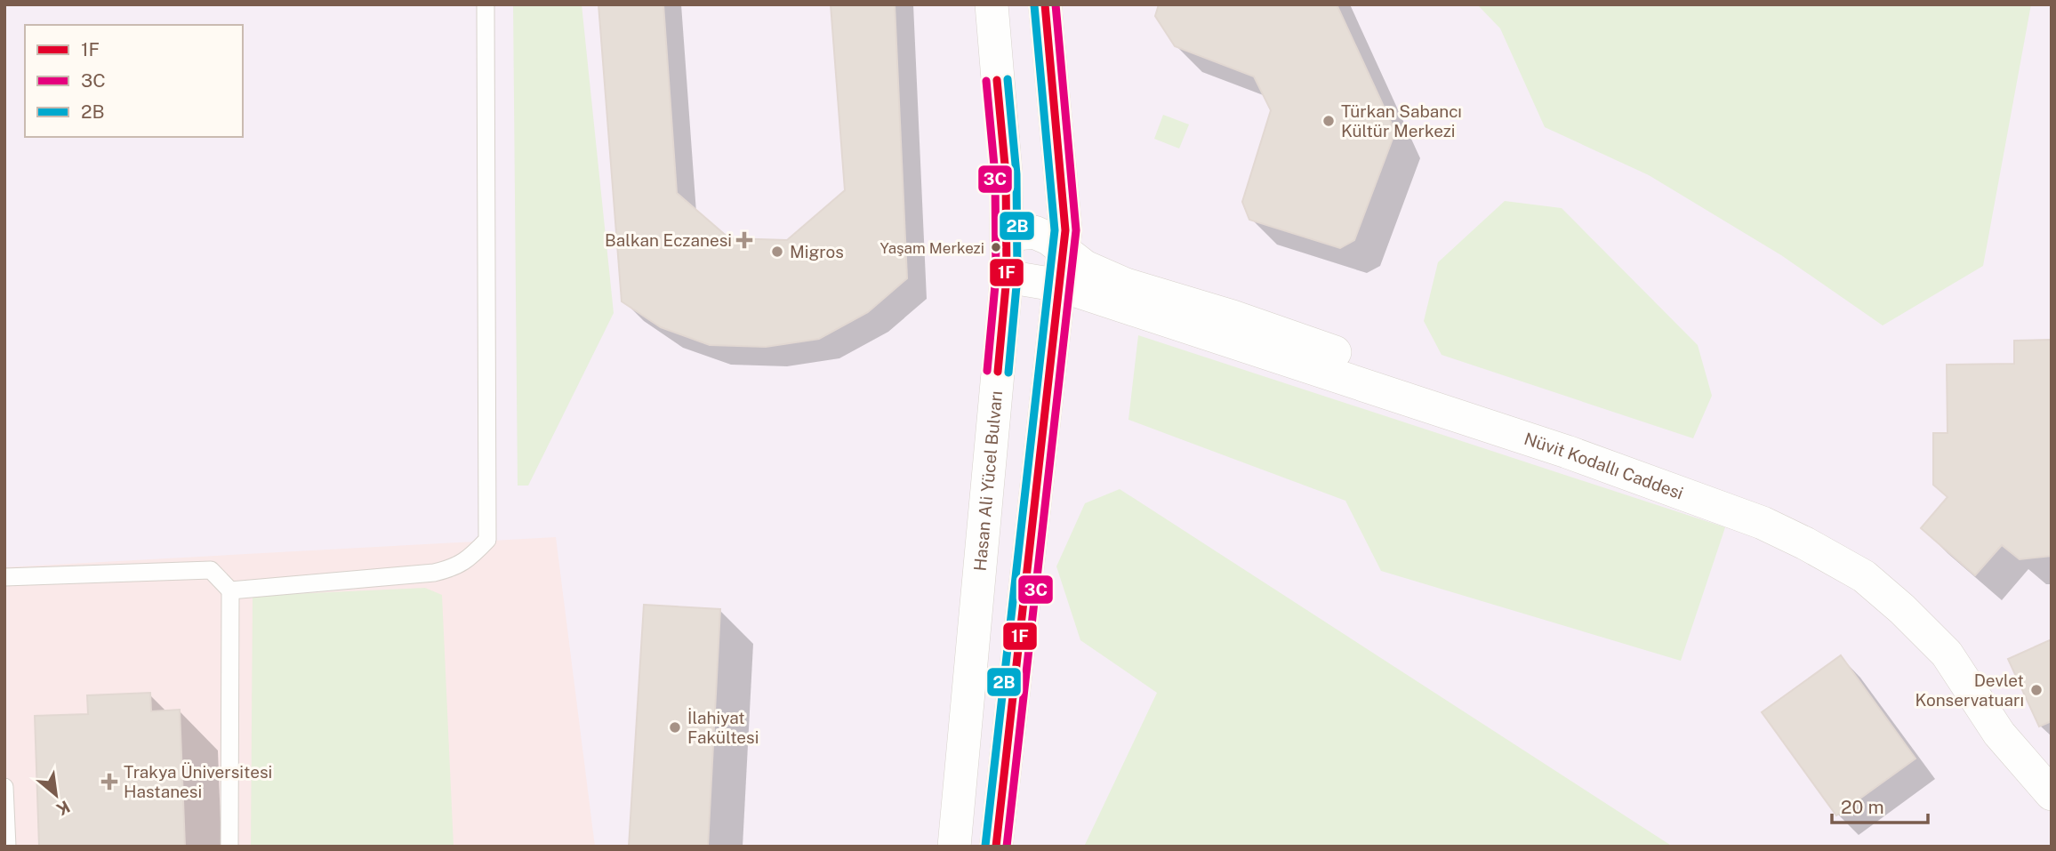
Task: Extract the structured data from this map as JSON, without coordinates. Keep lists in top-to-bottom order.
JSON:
{
  "streets": {
    "street": ["Nüvit Kodallı Caddesi", "Hasan Ali Yücel Bulvarı"]
  },
  "crossings": [
    ["Nüvit Kodallı Caddesi", "Hasan Ali Yücel Bulvarı"]
  ],
  "places": {
    "other": [
      "Türkan Sabancı Kültür Merkezi",
      "Yaşam Merkezi",
      "Migros",
      "Devlet Konservatuarı",
      "İlahiyat Fakültesi"
    ],
    "health": ["Balkan Eczanesi", "Trakya Üniversitesi Hastanesi"]
  },
  "lines": ["transit line 1F", "transit line 3C", "transit line 2B"],
  "legend": ["1F", "3C", "2B"],
  "scale_bar": "20 m",
  "north": "bottom right"
}
